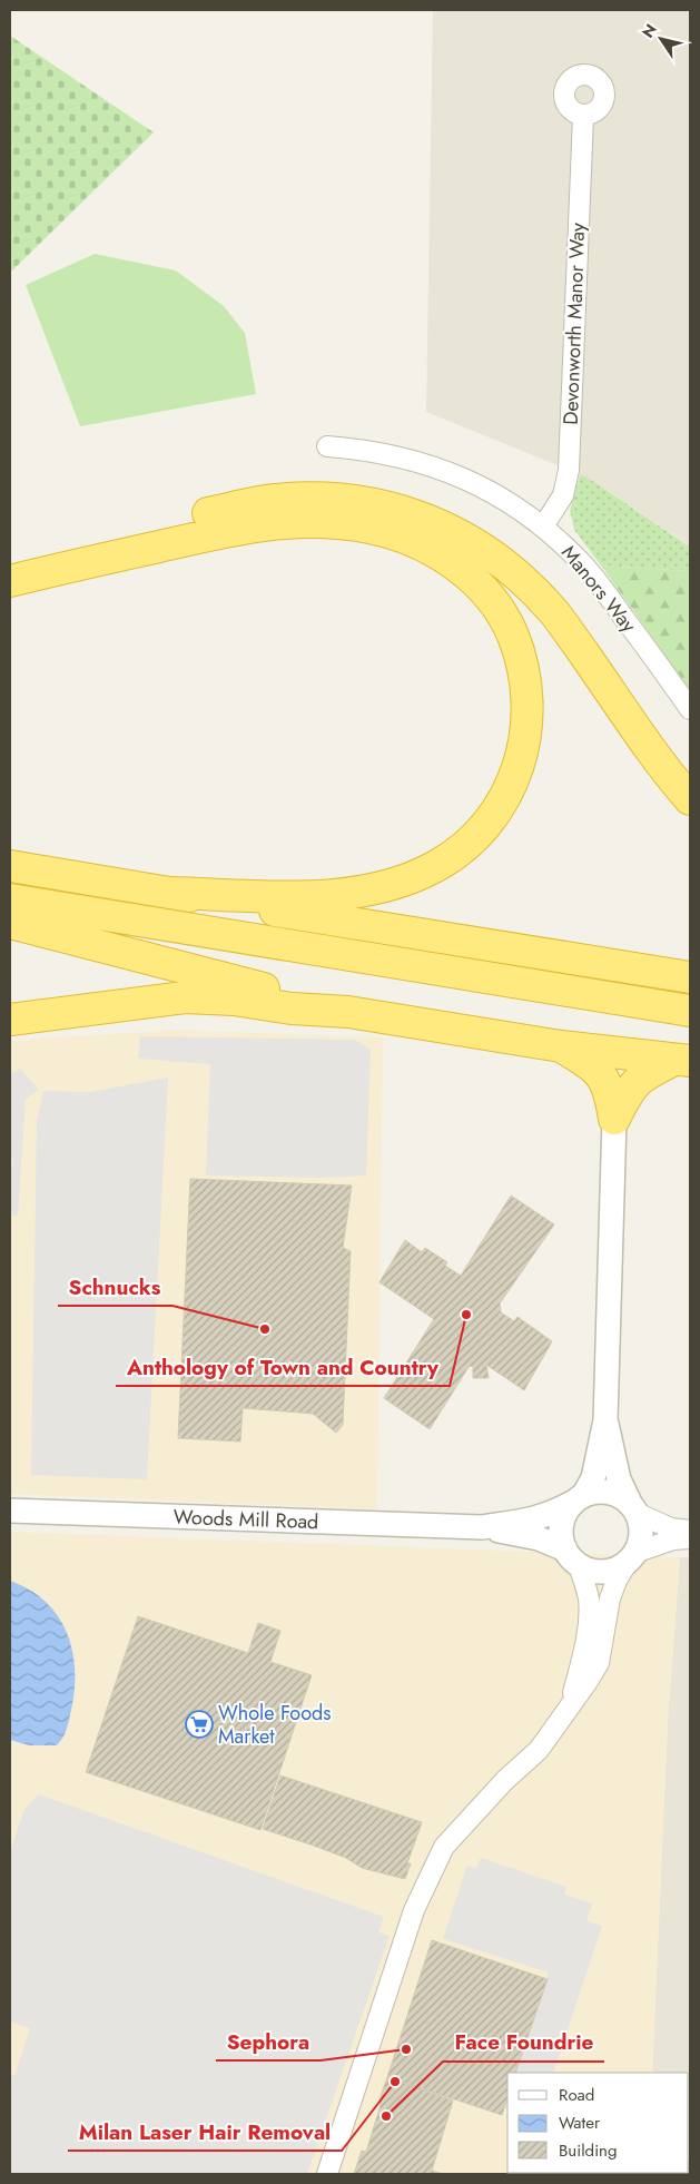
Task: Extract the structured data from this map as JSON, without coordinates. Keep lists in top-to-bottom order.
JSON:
{
  "streets": {
    "street": ["Devonworth Manor Way", "Manors Way", "Woods Mill Road"]
  },
  "crossings": [
    ["Devonworth Manor Way", "Manors Way"]
  ],
  "places": {
    "other": [
      "Anthology of Town and Country",
      "Schnucks",
      "Sephora",
      "Milan Laser Hair Removal",
      "Face Foundrie"
    ],
    "supermarket": ["Whole Foods Market"]
  },
  "legend": ["Road", "Water", "Building"],
  "north": "top left"
}
